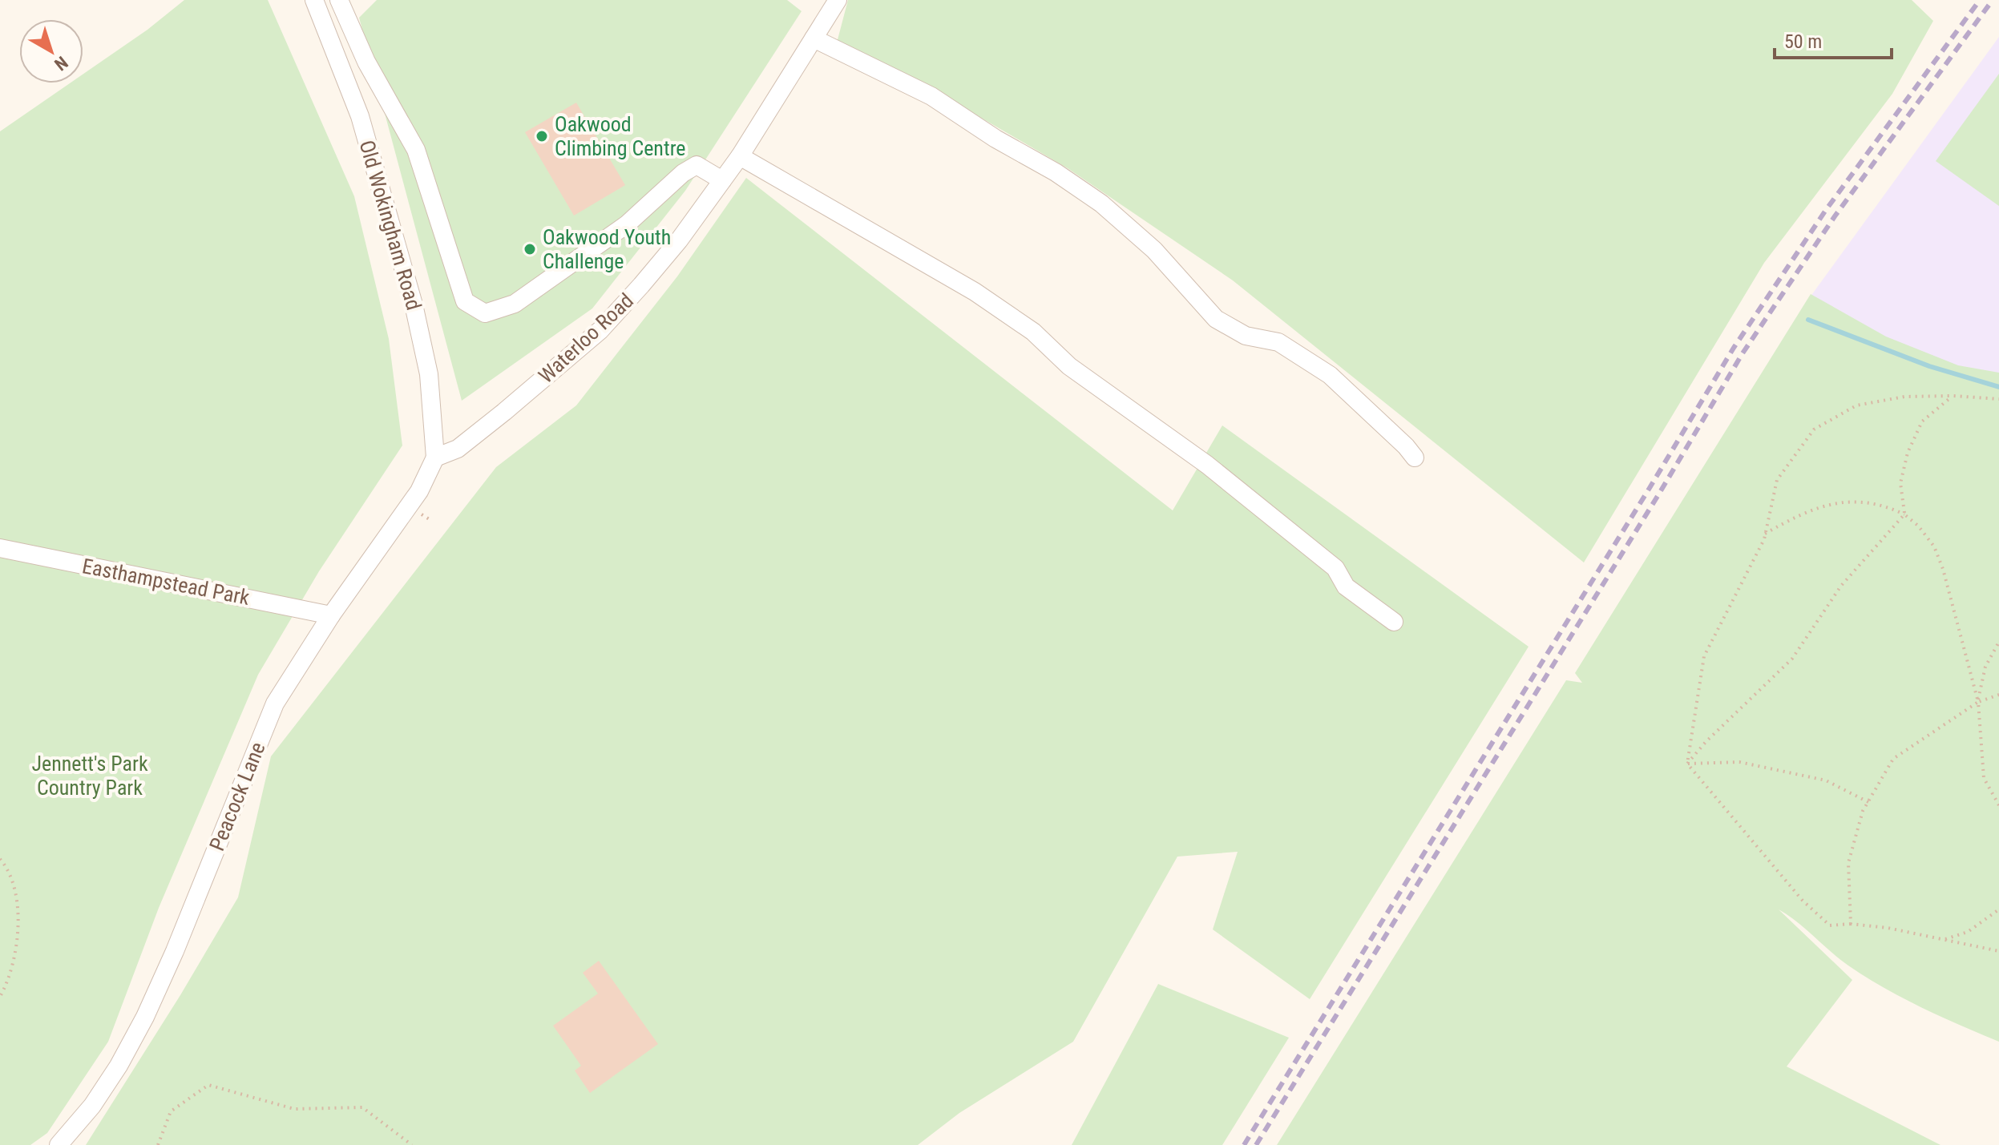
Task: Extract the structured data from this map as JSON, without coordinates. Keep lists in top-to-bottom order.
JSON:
{
  "streets": {
    "street": [
      "Old Wokingham Road",
      "Waterloo Road",
      "Easthampstead Park",
      "Peacock Lane"
    ]
  },
  "crossings": [
    ["Old Wokingham Road", "Waterloo Road"],
    ["Old Wokingham Road", "Peacock Lane"],
    ["Waterloo Road", "Peacock Lane"],
    ["Easthampstead Park", "Peacock Lane"]
  ],
  "parks": ["Jennett's Park Country Park"],
  "places": ["Oakwood Climbing Centre", "Oakwood Youth Challenge"],
  "scale_bar": "50 m",
  "north": "bottom right"
}
